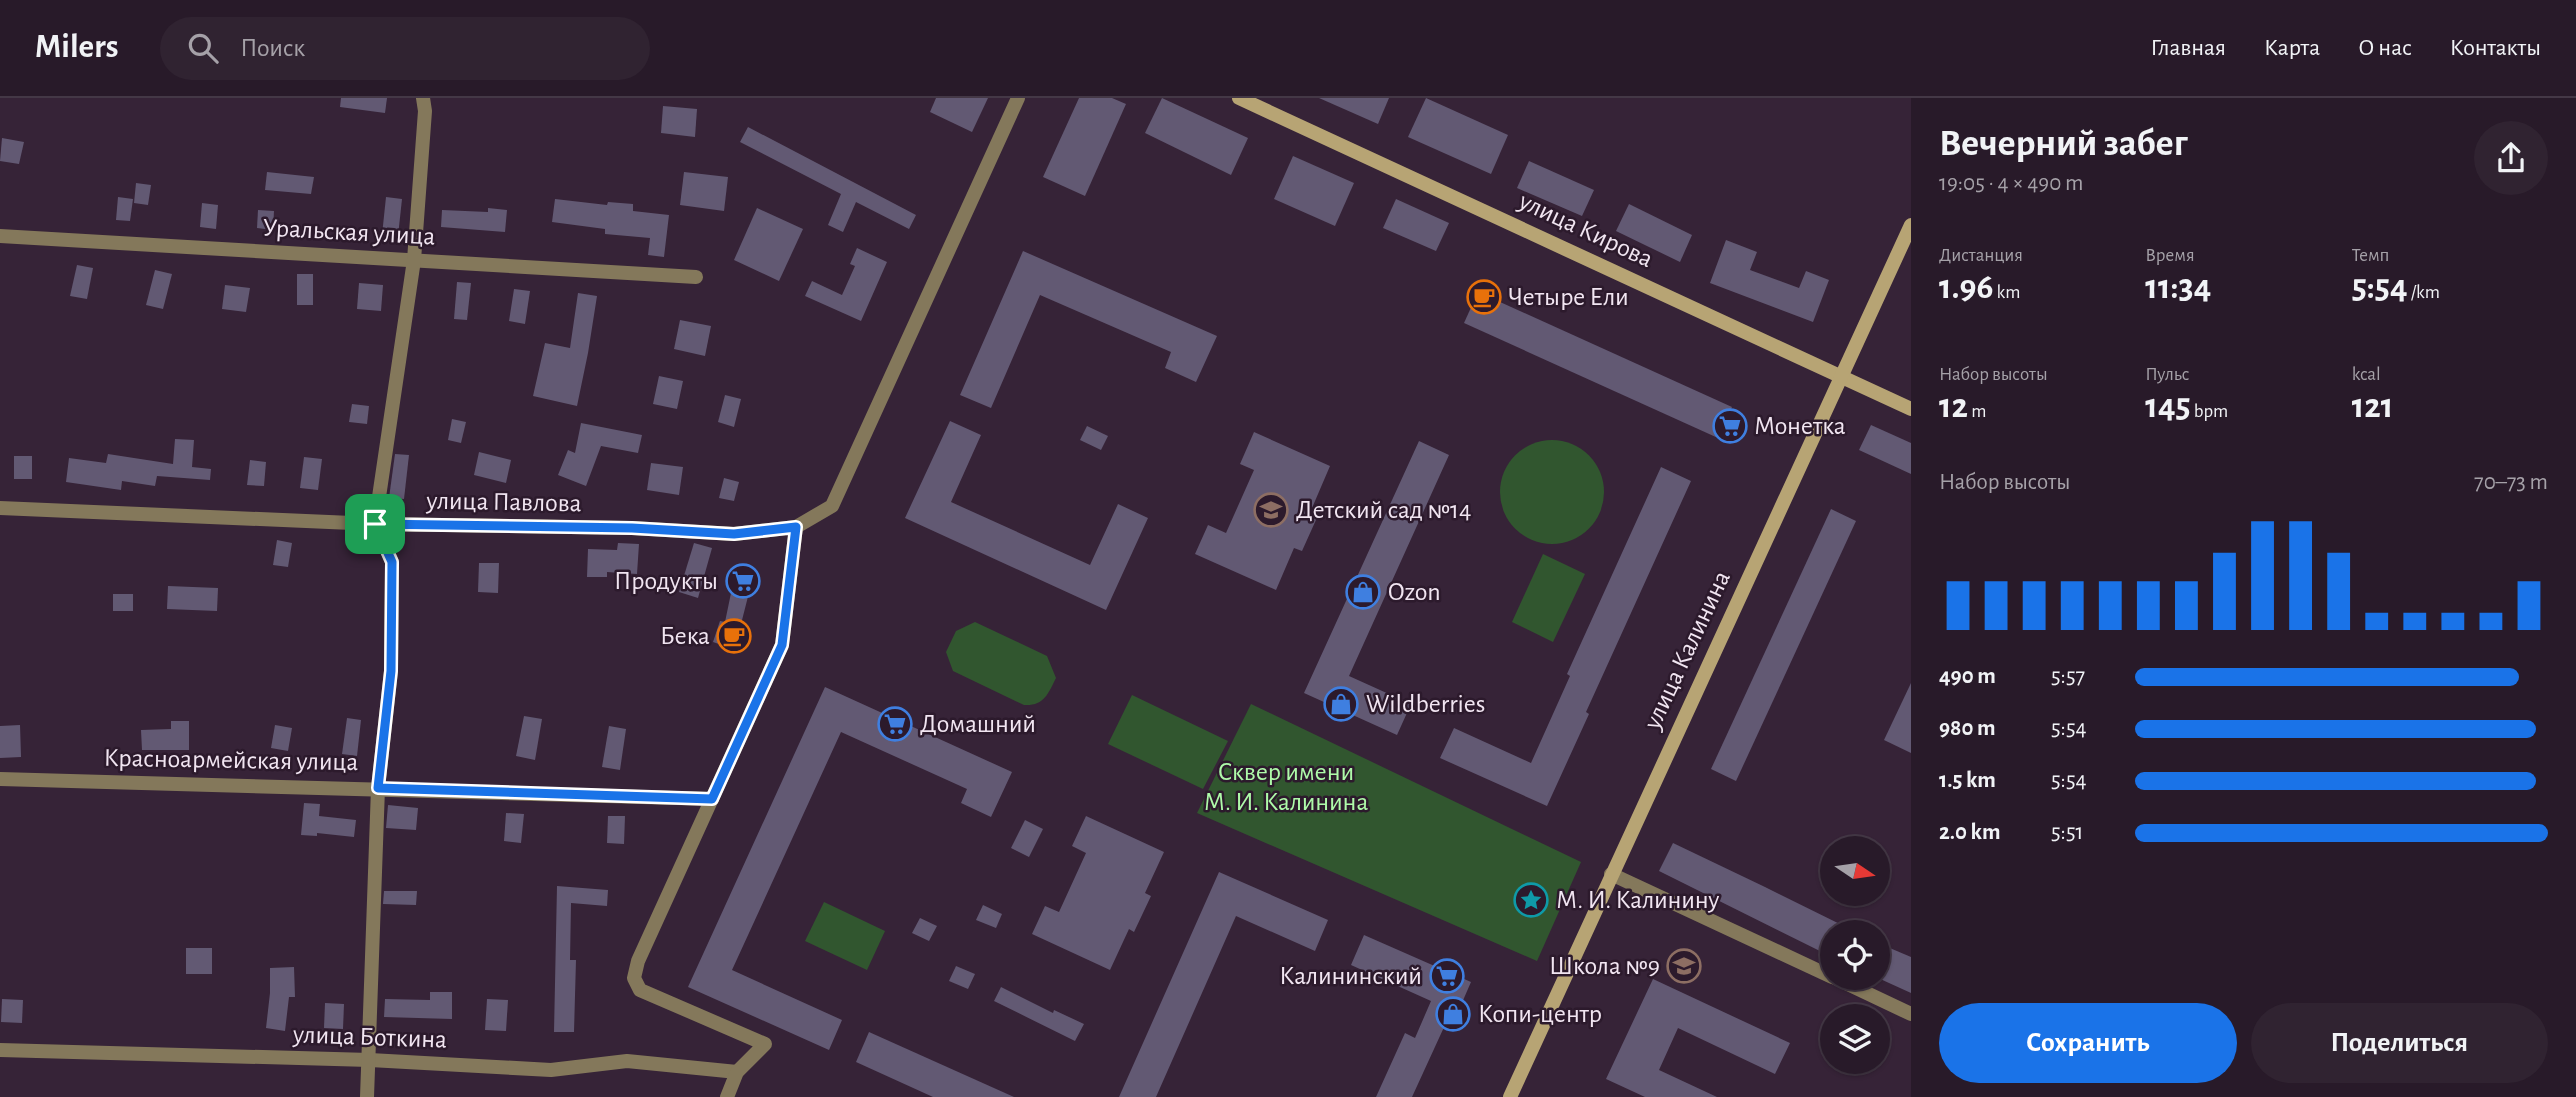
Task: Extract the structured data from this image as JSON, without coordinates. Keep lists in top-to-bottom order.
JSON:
{
  "streets": {
    "street": [
      "улица Кирова",
      "Уральская улица",
      "улица Павлова",
      "улица Калинина",
      "Красноармейская улица",
      "улица Боткина"
    ]
  },
  "crossings": [
    ["улица Кирова", "улица Калинина"]
  ],
  "parks": ["Сквер имени М. И. Калинина"],
  "places": {
    "cafe": ["Четыре Ели", "Бека"],
    "supermarket": [
      "Монетка",
      "Продукты",
      "Домашний",
      "Калининский"
    ],
    "school or university": ["Детский сад №14", "Школа №9"],
    "shop": ["Ozon", "Wildberries", "Копи-центр"],
    "place": ["М. И. Калинину"]
  },
  "north": "right",
  "page": {
    "header": "Milers",
    "search": "Поиск",
    "nav": [
      "Главная",
      "Карта",
      "О нас",
      "Контакты"
    ],
    "heading": ["Вечерний забег", "19:05 · 4 × 490 m"],
    "stats": [
      ["Дистанция", "1.96 km"],
      ["Время", "11:34"],
      ["Темп", "5:54 /km"],
      ["Набор высоты", "12 m"],
      ["Пульс", "145 bpm"],
      ["kcal", "121"]
    ],
    "chart": ["Набор высоты", "70–73 m"],
    "list": [
      {
        "name": "490 m",
        "note": "5:57"
      },
      {
        "name": "980 m",
        "note": "5:54"
      },
      {
        "name": "1.5 km",
        "note": "5:54"
      },
      {
        "name": "2.0 km",
        "note": "5:51"
      }
    ],
    "buttons": ["Сохранить", "Поделиться"]
  }
}
